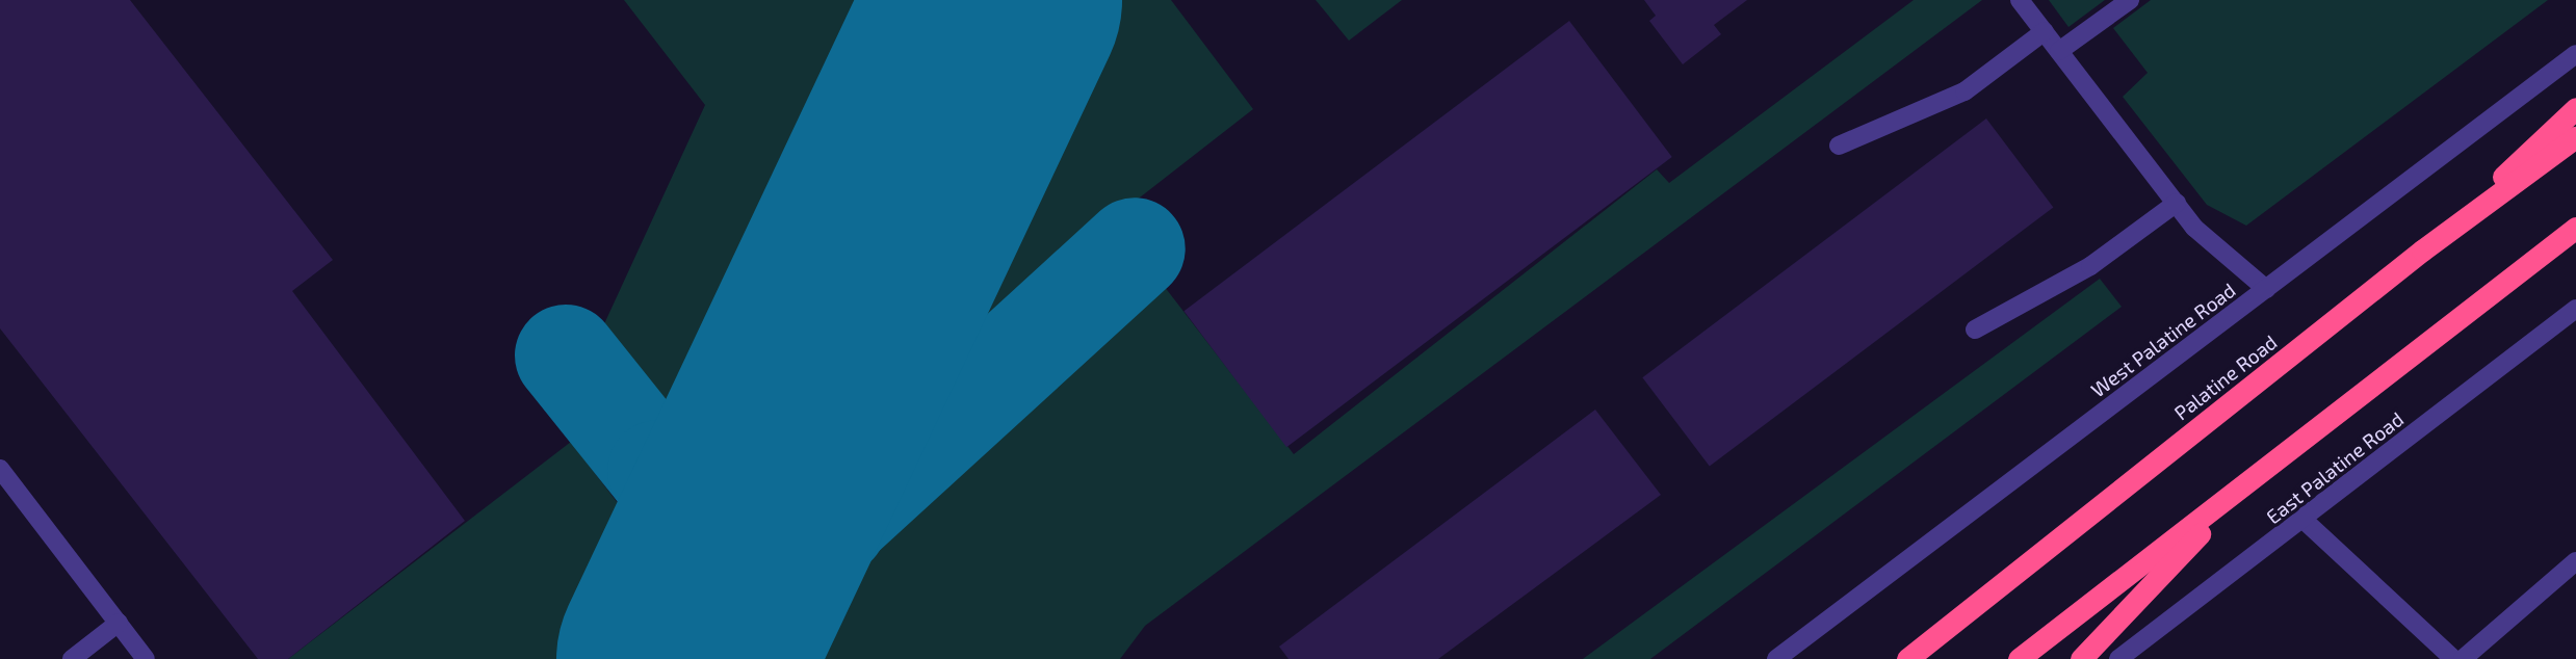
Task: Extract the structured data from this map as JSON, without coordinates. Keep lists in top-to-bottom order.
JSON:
{
  "streets": {
    "highway": ["Palatine Road"],
    "street": ["West Palatine Road", "East Palatine Road"]
  }
}
